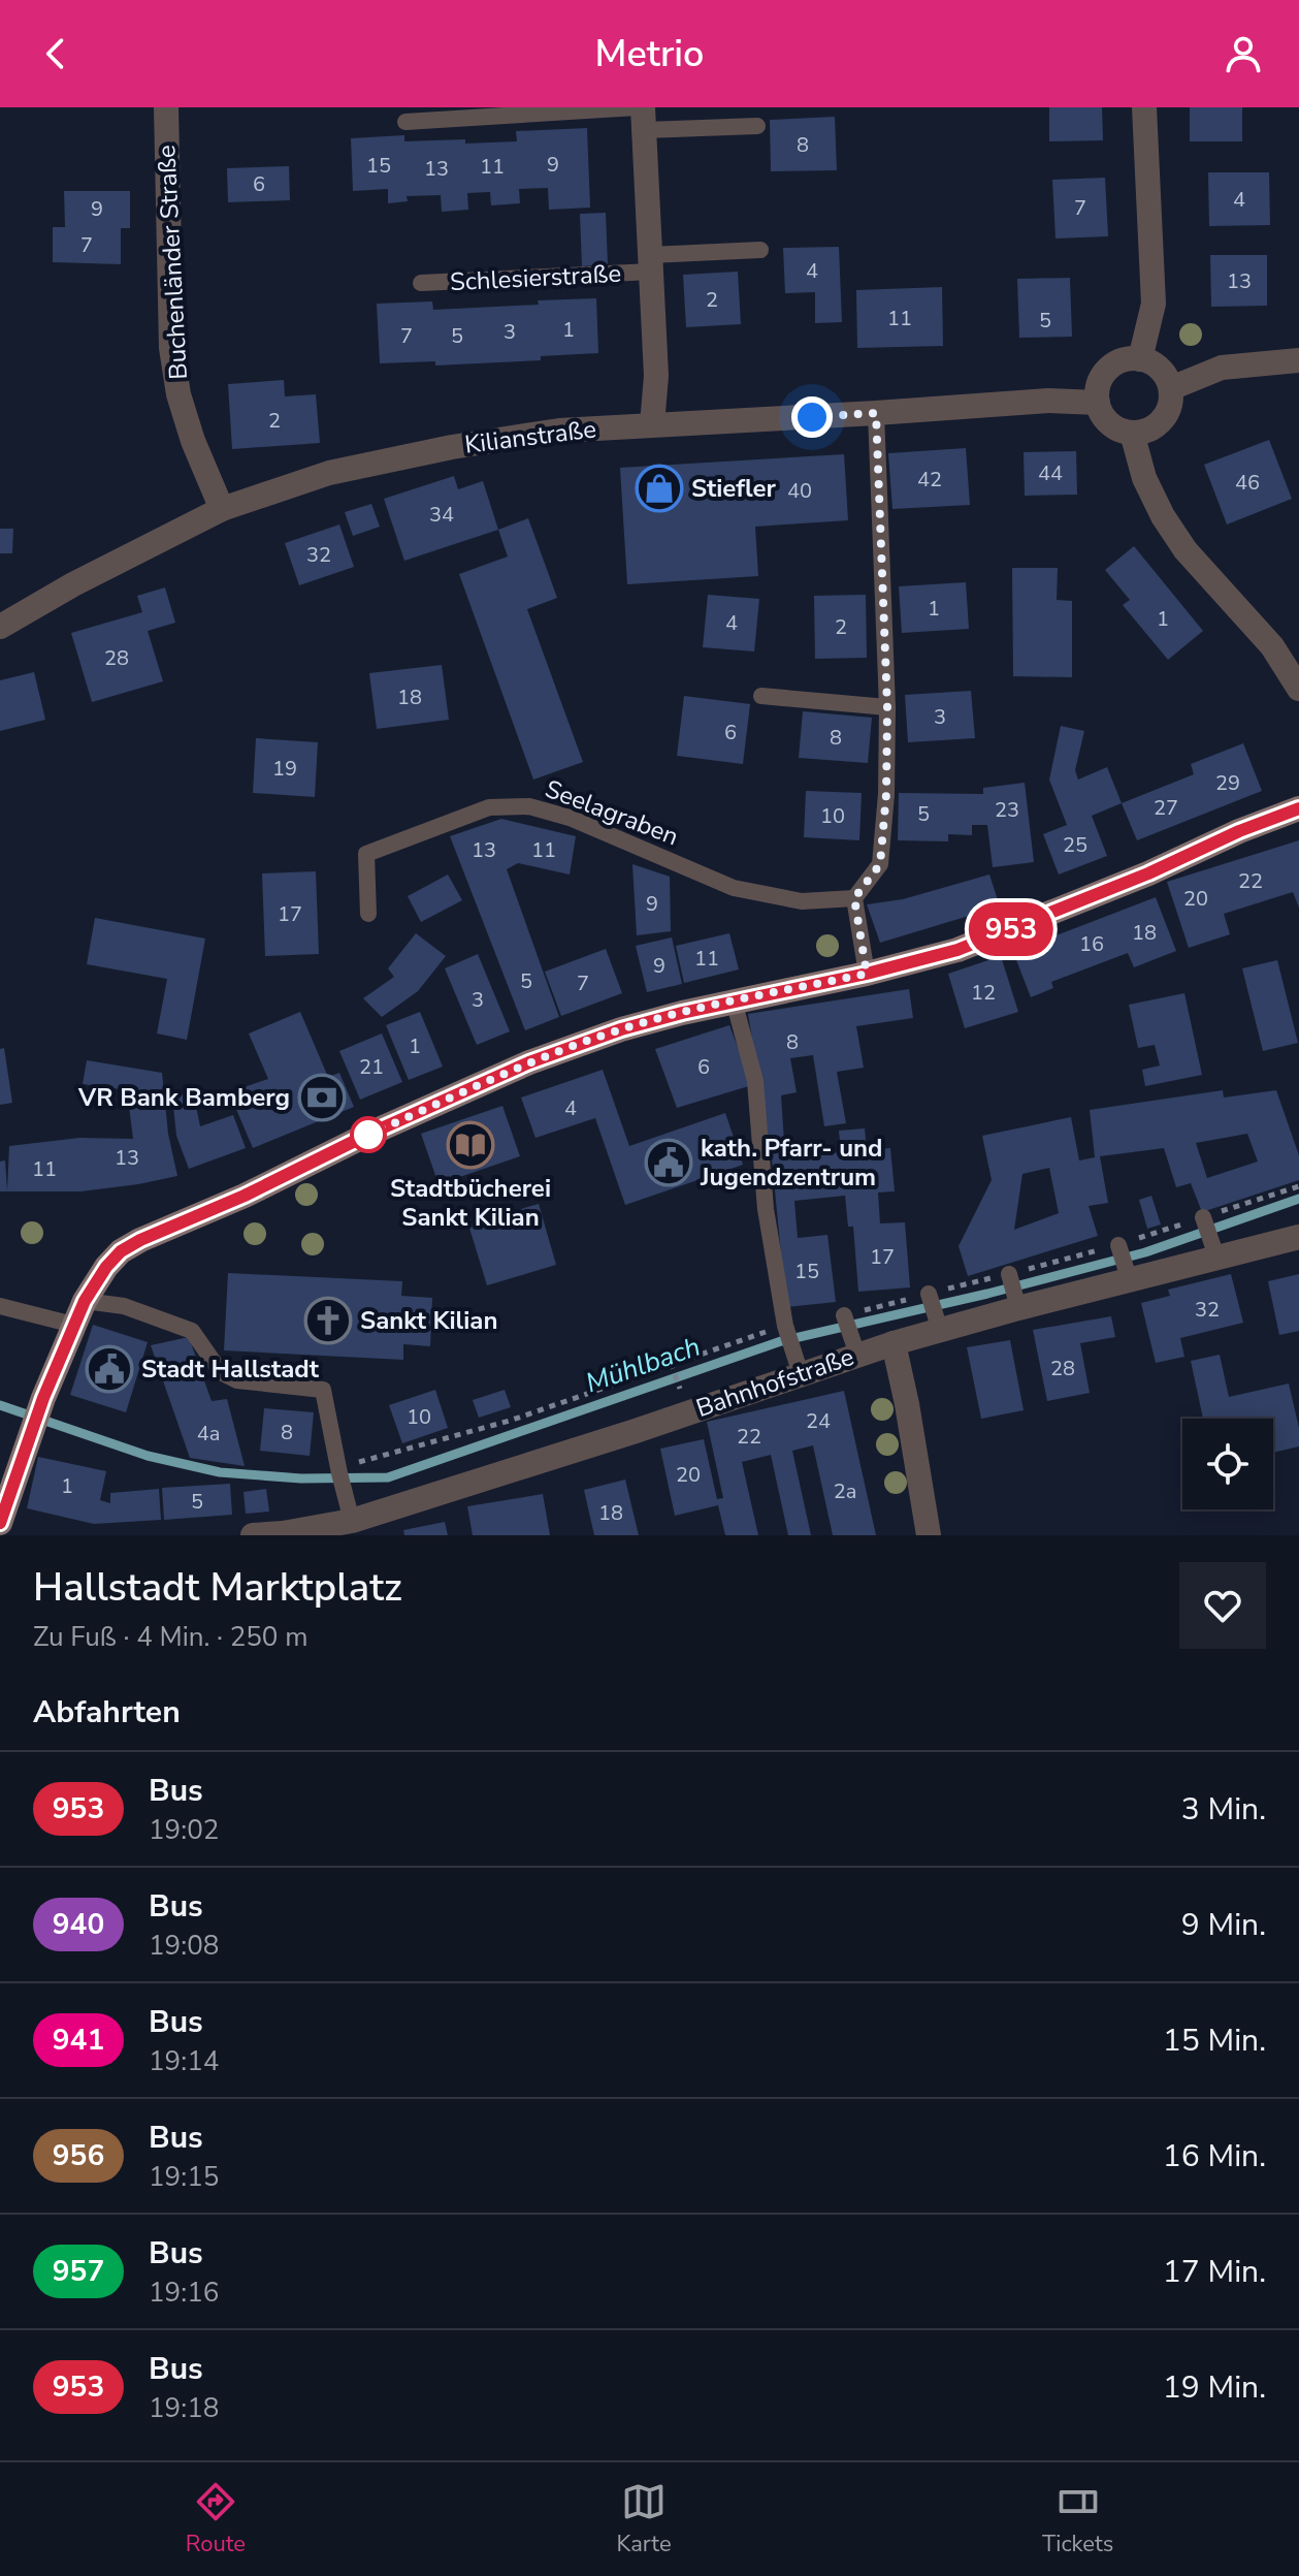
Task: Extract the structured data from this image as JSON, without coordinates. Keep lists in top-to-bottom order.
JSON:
{
  "streets": {
    "street": [
      "Buchenländer Straße",
      "Schlesierstraße",
      "Kilianstraße",
      "Bahnhofstraße"
    ],
    "lane": ["Seelagraben"]
  },
  "crossings": [
    ["Buchenländer Straße", "Kilianstraße"],
    ["Schlesierstraße", "Kilianstraße"]
  ],
  "water": ["Mühlbach"],
  "places": {
    "shop": ["Stiefler"],
    "bank": ["VR Bank Bamberg"],
    "library": ["Stadtbücherei Sankt Kilian"],
    "public building": ["kath. Pfarr- und Jugendzentrum", "Stadt Hallstadt"],
    "church": ["Sankt Kilian"]
  },
  "lines": ["bus line 953"],
  "house_numbers": [
    "8",
    "9",
    "15",
    "11",
    "13",
    "6",
    "4",
    "7",
    "9",
    "7",
    "4",
    "13",
    "2",
    "11",
    "5",
    "1",
    "3",
    "7",
    "5",
    "2",
    "44",
    "42",
    "46",
    "40",
    "34",
    "32",
    "1",
    "1",
    "4",
    "2",
    "28",
    "18",
    "3",
    "6",
    "8",
    "19",
    "29",
    "27",
    "23",
    "5",
    "10",
    "25",
    "13",
    "11",
    "22",
    "20",
    "9",
    "17",
    "18",
    "16",
    "11",
    "9",
    "5",
    "7",
    "12",
    "3",
    "8",
    "1",
    "21",
    "6",
    "4",
    "13",
    "11",
    "17",
    "15",
    "32",
    "28",
    "10",
    "24",
    "8",
    "4a",
    "22",
    "20",
    "1",
    "2a",
    "5",
    "18"
  ],
  "page": {
    "header": "Metrio",
    "on_map": "953",
    "heading": [
      ["Hallstadt Marktplatz", "Zu Fuß · 4 Min. · 250 m"],
      "Abfahrten"
    ],
    "list": [
      {
        "mark": "953",
        "name": "Bus",
        "note": "19:02",
        "value": "3 Min."
      },
      {
        "mark": "940",
        "name": "Bus",
        "note": "19:08",
        "value": "9 Min."
      },
      {
        "mark": "941",
        "name": "Bus",
        "note": "19:14",
        "value": "15 Min."
      },
      {
        "mark": "956",
        "name": "Bus",
        "note": "19:15",
        "value": "16 Min."
      },
      {
        "mark": "957",
        "name": "Bus",
        "note": "19:16",
        "value": "17 Min."
      },
      {
        "mark": "953",
        "name": "Bus",
        "note": "19:18",
        "value": "19 Min."
      }
    ],
    "tabs": ["Route", "Karte", "Tickets"]
  }
}
